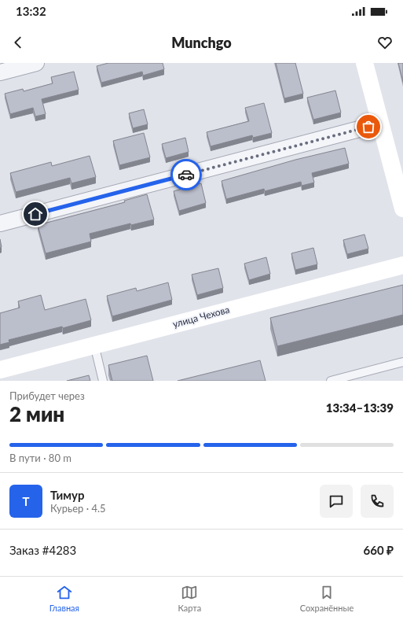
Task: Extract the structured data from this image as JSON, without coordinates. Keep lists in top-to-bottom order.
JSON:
{
  "streets": {
    "street": ["улица Чехова"]
  },
  "page": {
    "status": "13:32",
    "header": "Munchgo",
    "heading": ["2 мин", "Прибудет через", "13:34–13:39"],
    "panel": [
      "Тимур",
      "Курьер · 4.5",
      "Заказ #4283",
      "660 ₽"
    ],
    "bar": "В пути · 80 m",
    "round": "Т",
    "tabs": ["Главная", "Карта", "Сохранённые"]
  }
}
